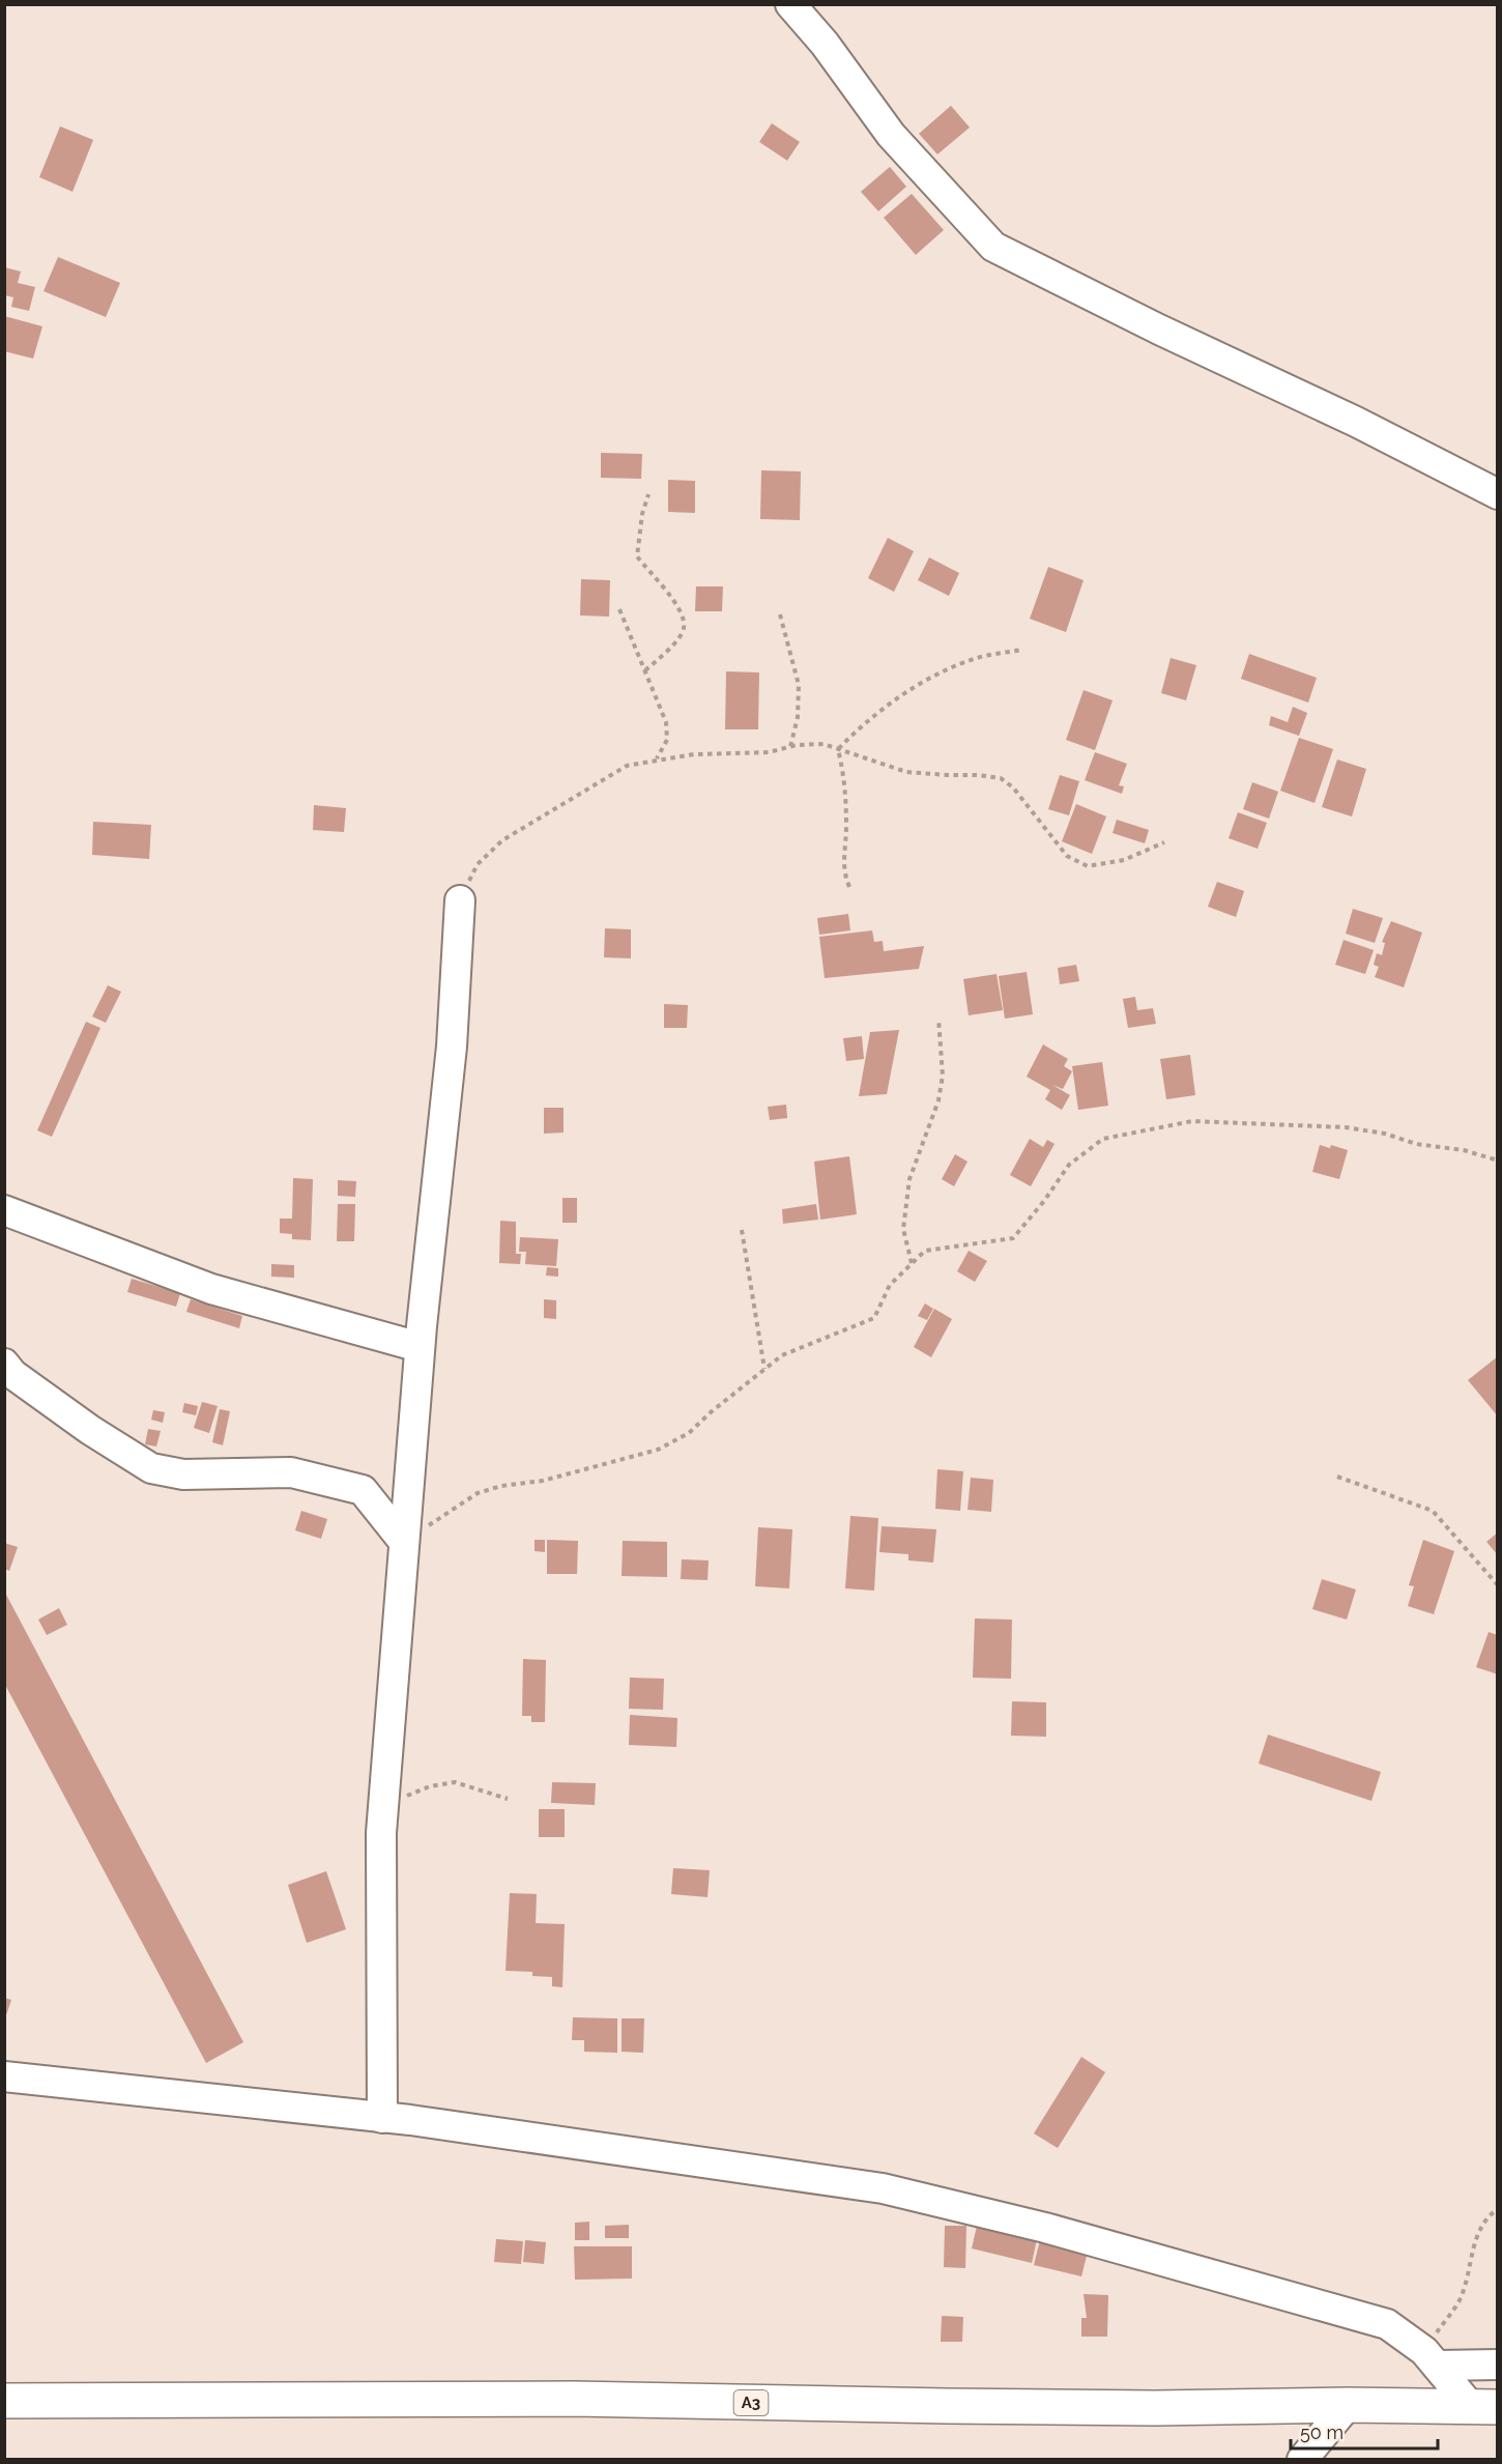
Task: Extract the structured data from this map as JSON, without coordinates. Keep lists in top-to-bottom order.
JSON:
{
  "streets": {
    "highway": ["A3"]
  },
  "scale_bar": "50 m"
}
